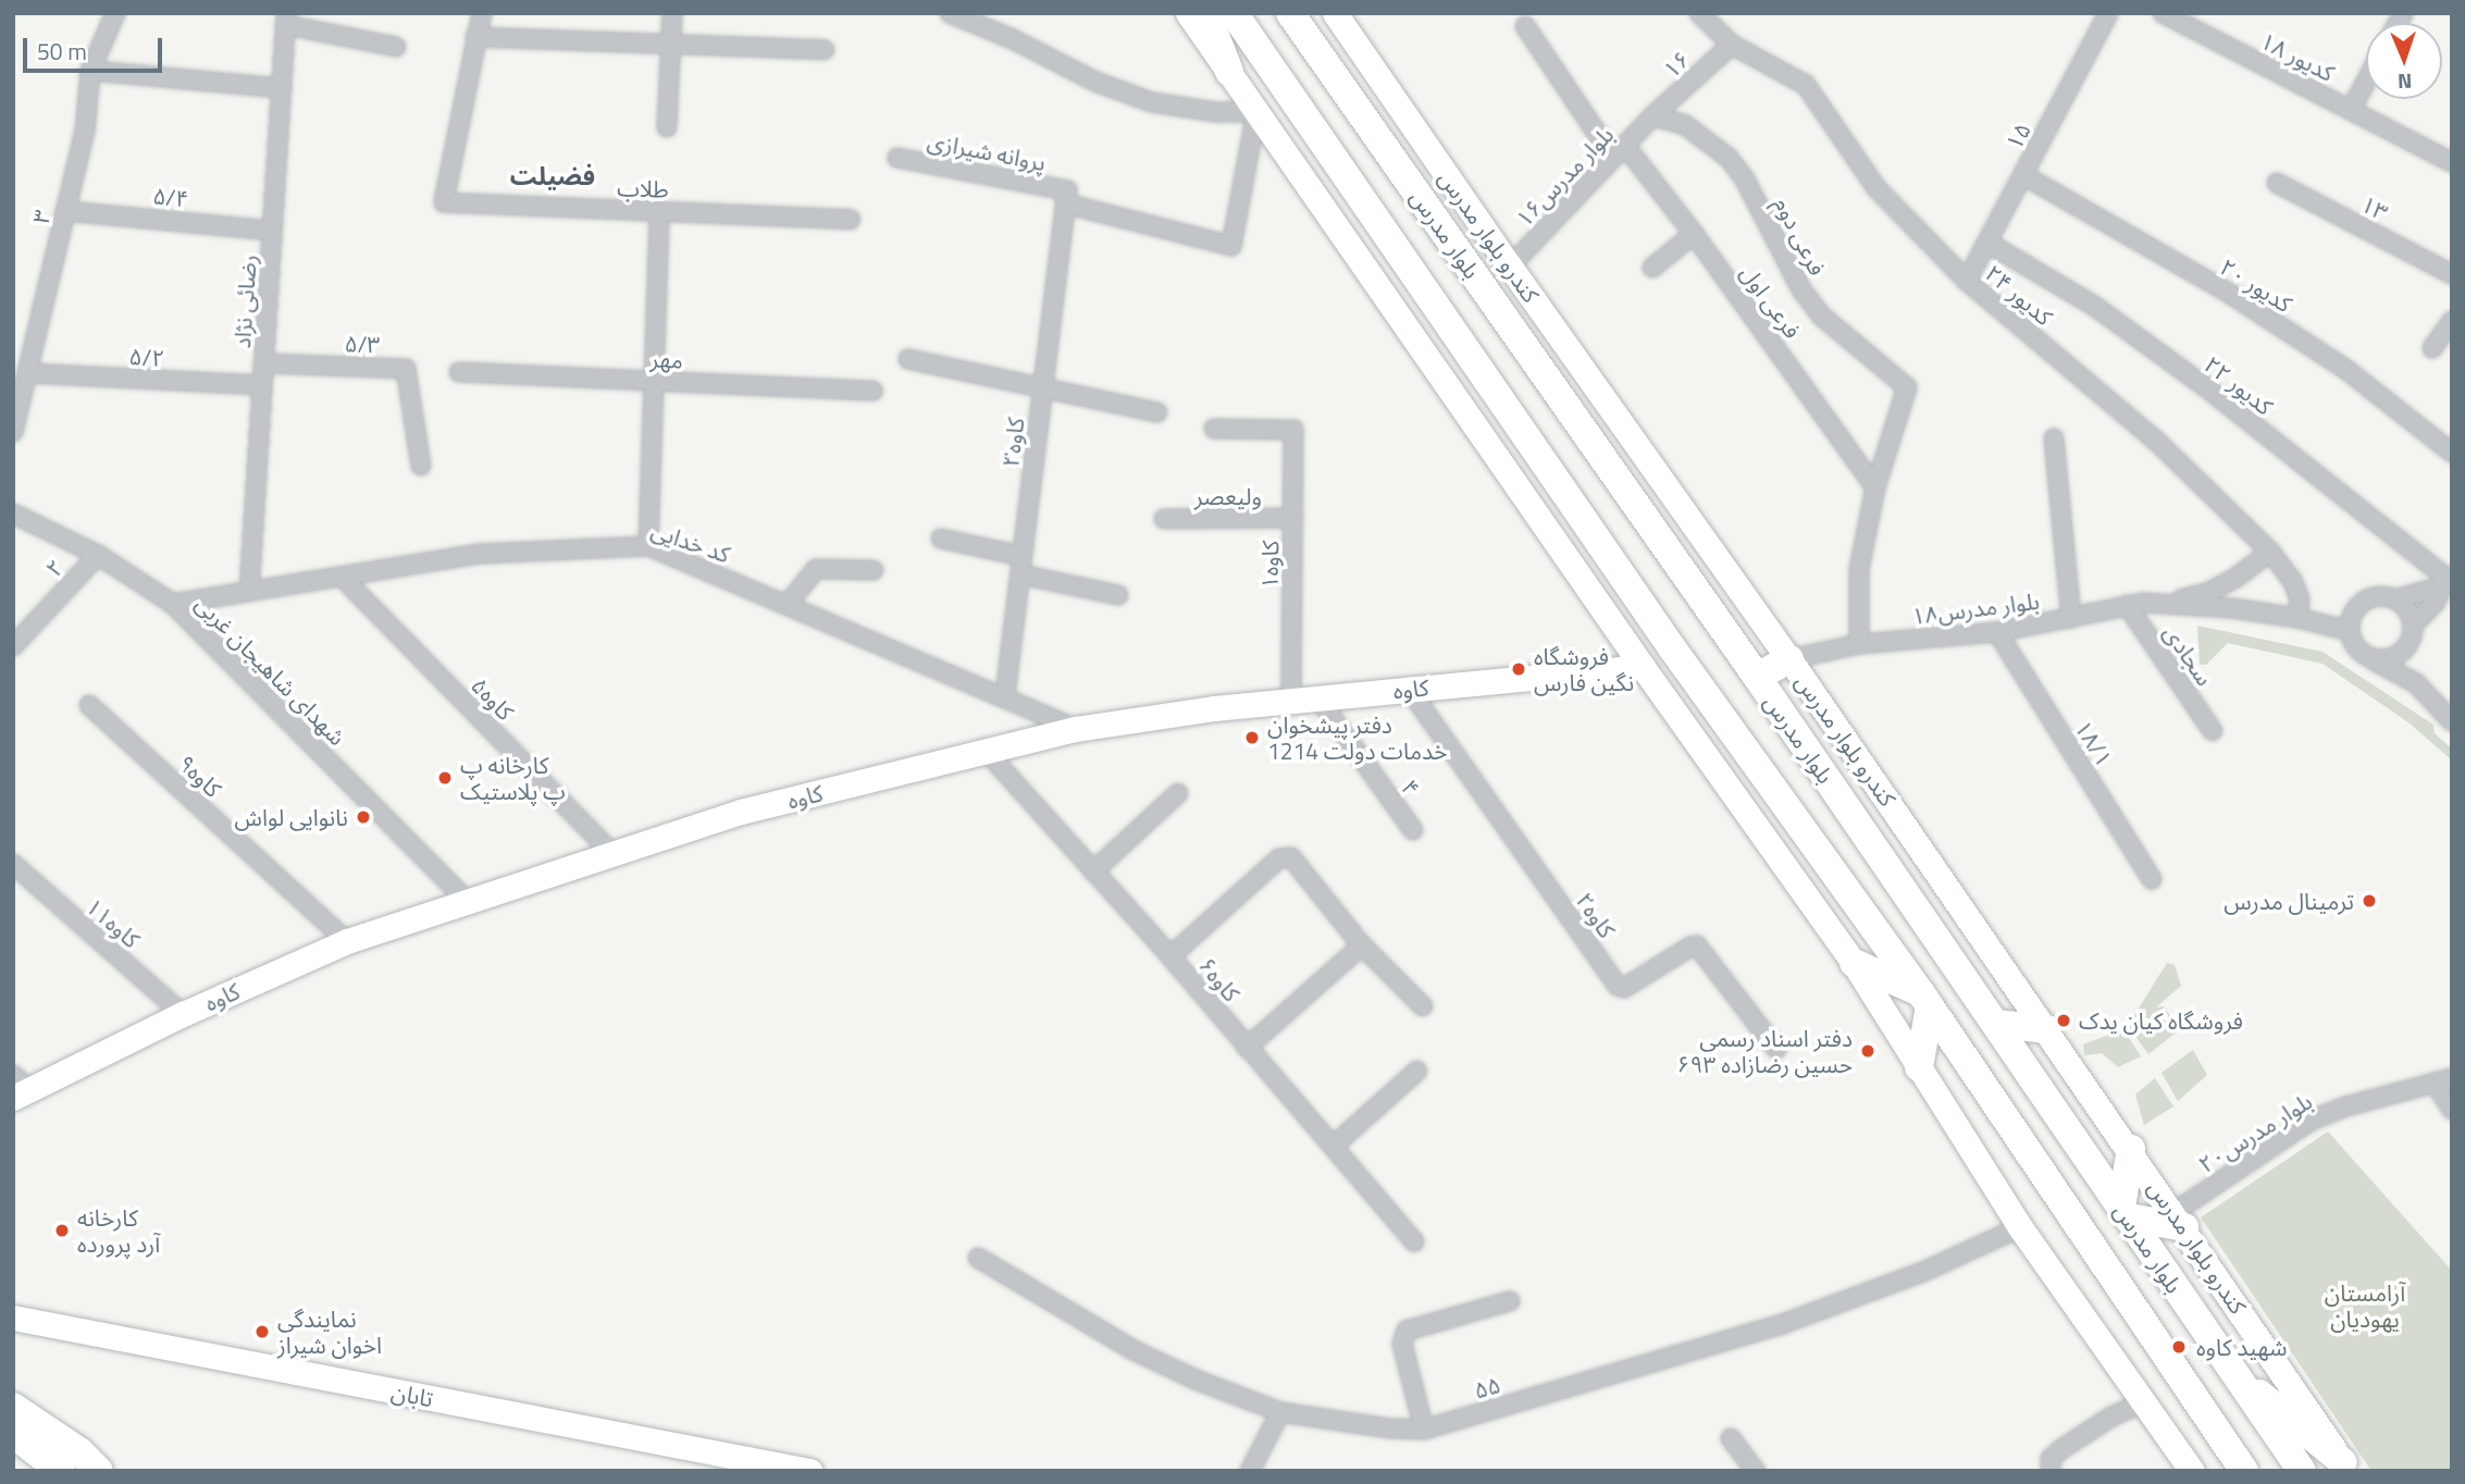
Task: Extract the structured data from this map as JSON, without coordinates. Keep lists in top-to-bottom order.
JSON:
{
  "streets": {
    "main road": [
      "بلوار مدرس",
      "کندرو بلوار مدرس",
      "کاوه",
      "تابان"
    ],
    "street": [
      "کدیور ۱۸",
      "۱۶",
      "۱۵",
      "پروانه شیرازی",
      "بلوار مدرس۱۶",
      "طلاب",
      "۵/۴",
      "۱۳",
      "۳",
      "فرعی دوم",
      "کدیور ۲۰",
      "کدیور ۲۴",
      "رضائی نژاد",
      "فرعی اول",
      "۵/۳",
      "۵/۲",
      "مهر",
      "کدیور ۲۲",
      "کاوه۳",
      "ولیعصر",
      "کد خدایی",
      "کاوه۱",
      "۲",
      "بلوار مدرس۱۸",
      "سجادی",
      "شهدای شاهیجان غربی",
      "کاوه۵",
      "۱۸/۱",
      "کاوه۹",
      "۴",
      "کاوه۲",
      "کاوه۱۱",
      "کاوه۶",
      "بلوار مدرس۲۰",
      "۵۵"
    ]
  },
  "crossings": [
    ["۱۶", "بلوار مدرس۱۶"],
    ["۱۶", "فرعی دوم"],
    ["۱۶", "کدیور ۲۴"],
    ["۱۵", "کدیور ۲۰"],
    ["۱۵", "کدیور ۲۴"],
    ["۱۵", "کدیور ۲۲"],
    ["پروانه شیرازی", "کاوه۳"],
    ["بلوار مدرس۱۶", "کندرو بلوار مدرس"],
    ["بلوار مدرس۱۶", "فرعی دوم"],
    ["بلوار مدرس۱۶", "فرعی اول"],
    ["۵/۴", "۳"],
    ["۵/۴", "رضائی نژاد"],
    ["۳", "۵/۲"],
    ["کندرو بلوار مدرس", "بلوار مدرس۱۸"],
    ["کندرو بلوار مدرس", "بلوار مدرس۲۰"],
    ["فرعی دوم", "فرعی اول"],
    ["رضائی نژاد", "۵/۳"],
    ["رضائی نژاد", "۵/۲"],
    ["رضائی نژاد", "کد خدایی"],
    ["کاوه۳", "کد خدایی"],
    ["ولیعصر", "کاوه۱"],
    ["کد خدایی", "شهدای شاهیجان غربی"],
    ["کد خدایی", "کاوه"],
    ["کد خدایی", "کاوه۵"],
    ["کاوه۱", "کاوه"],
    ["۲", "شهدای شاهیجان غربی"],
    ["بلوار مدرس۱۸", "سجادی"],
    ["بلوار مدرس۱۸", "۱۸/۱"],
    ["شهدای شاهیجان غربی", "کاوه"],
    ["کاوه", "کاوه۵"],
    ["کاوه", "کاوه۹"],
    ["کاوه", "۴"],
    ["کاوه", "کاوه۲"],
    ["کاوه", "کاوه۱۱"],
    ["کاوه", "کاوه۶"]
  ],
  "districts": ["فضیلت"],
  "parks": ["آرامستان یهودیان"],
  "places": [
    "فروشگاه نگین فارس",
    "دفتر پیشخوان خدمات دولت 1214",
    "کارخانه پ پ پلاستیک",
    "نانوایی لواش",
    "ترمینال مدرس",
    "فروشگاه کیان یدک",
    "دفتر اسناد رسمی ۶۹۳ حسین رضازاده",
    "کارخانه آرد پرورده",
    "نمایندگی اخوان شیراز",
    "شهید کاوه"
  ],
  "scale_bar": "50 m",
  "north": "bottom"
}
